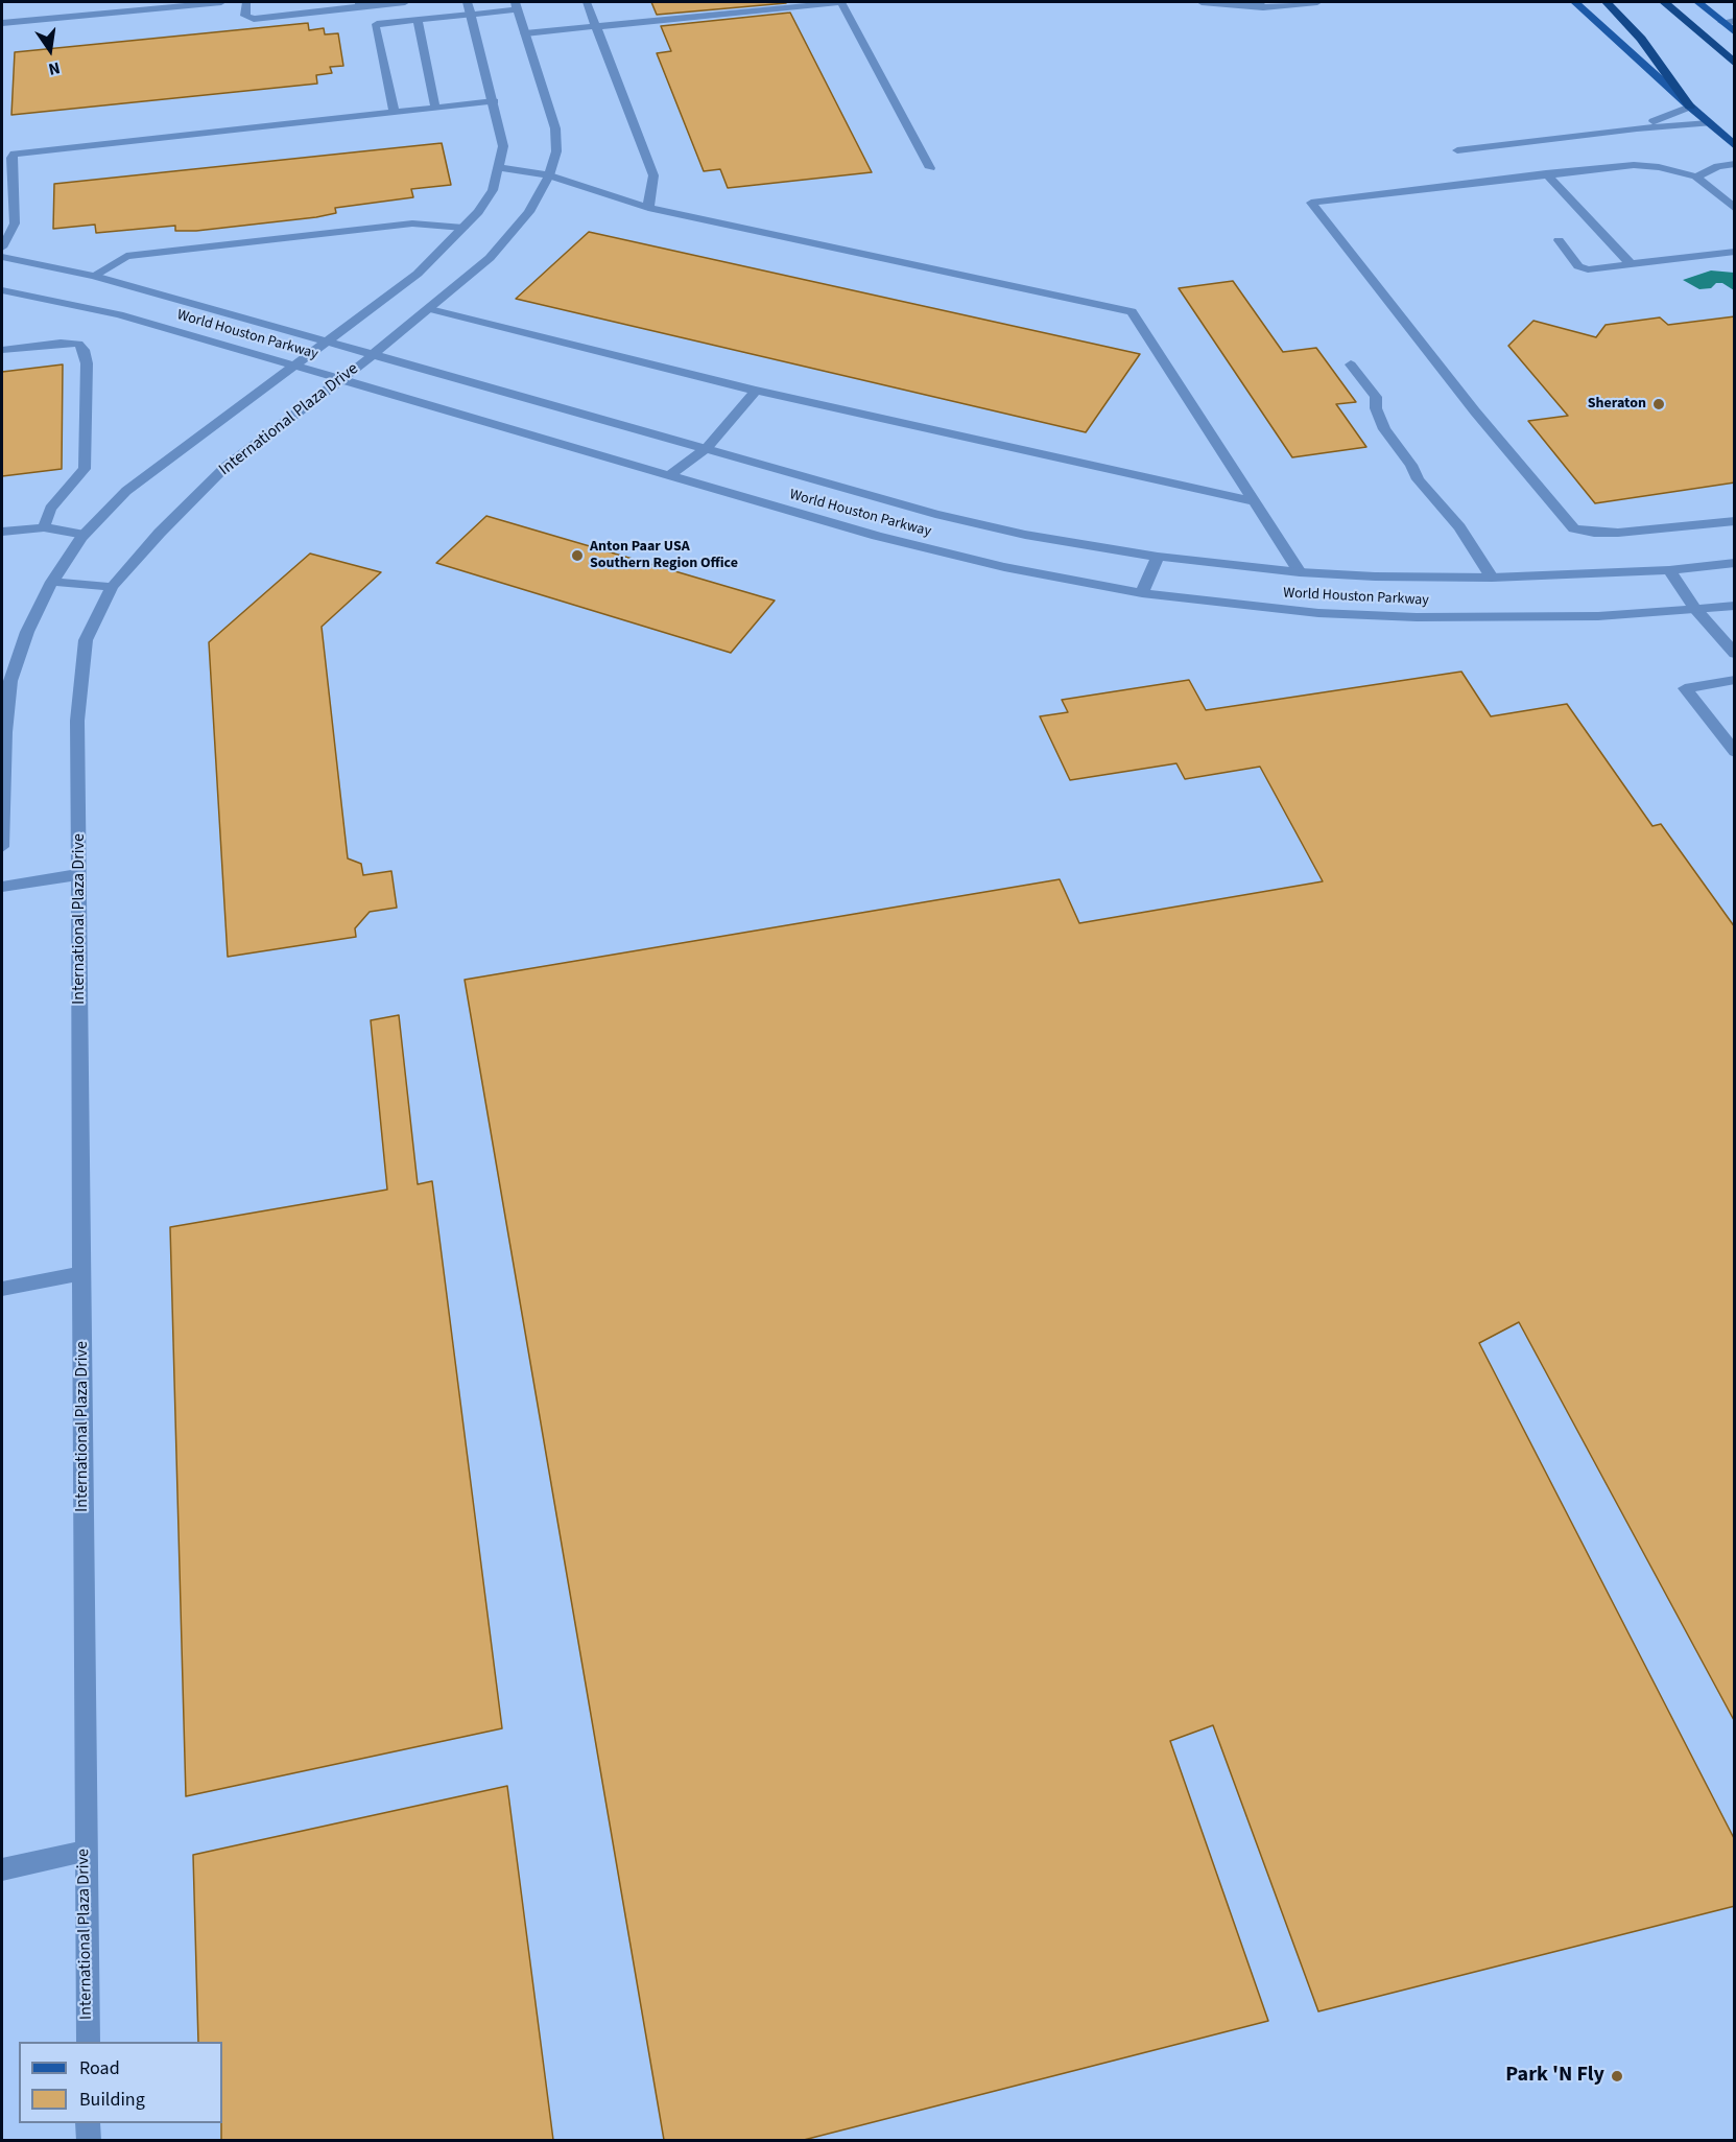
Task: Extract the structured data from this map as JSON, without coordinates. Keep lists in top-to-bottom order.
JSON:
{
  "streets": {
    "street": ["World Houston Parkway", "International Plaza Drive"]
  },
  "crossings": [
    ["World Houston Parkway", "International Plaza Drive"]
  ],
  "places": ["Sheraton", "Anton Paar USA Southern Region Office", "Park 'N Fly"],
  "legend": ["Road", "Building"],
  "north": "bottom"
}
